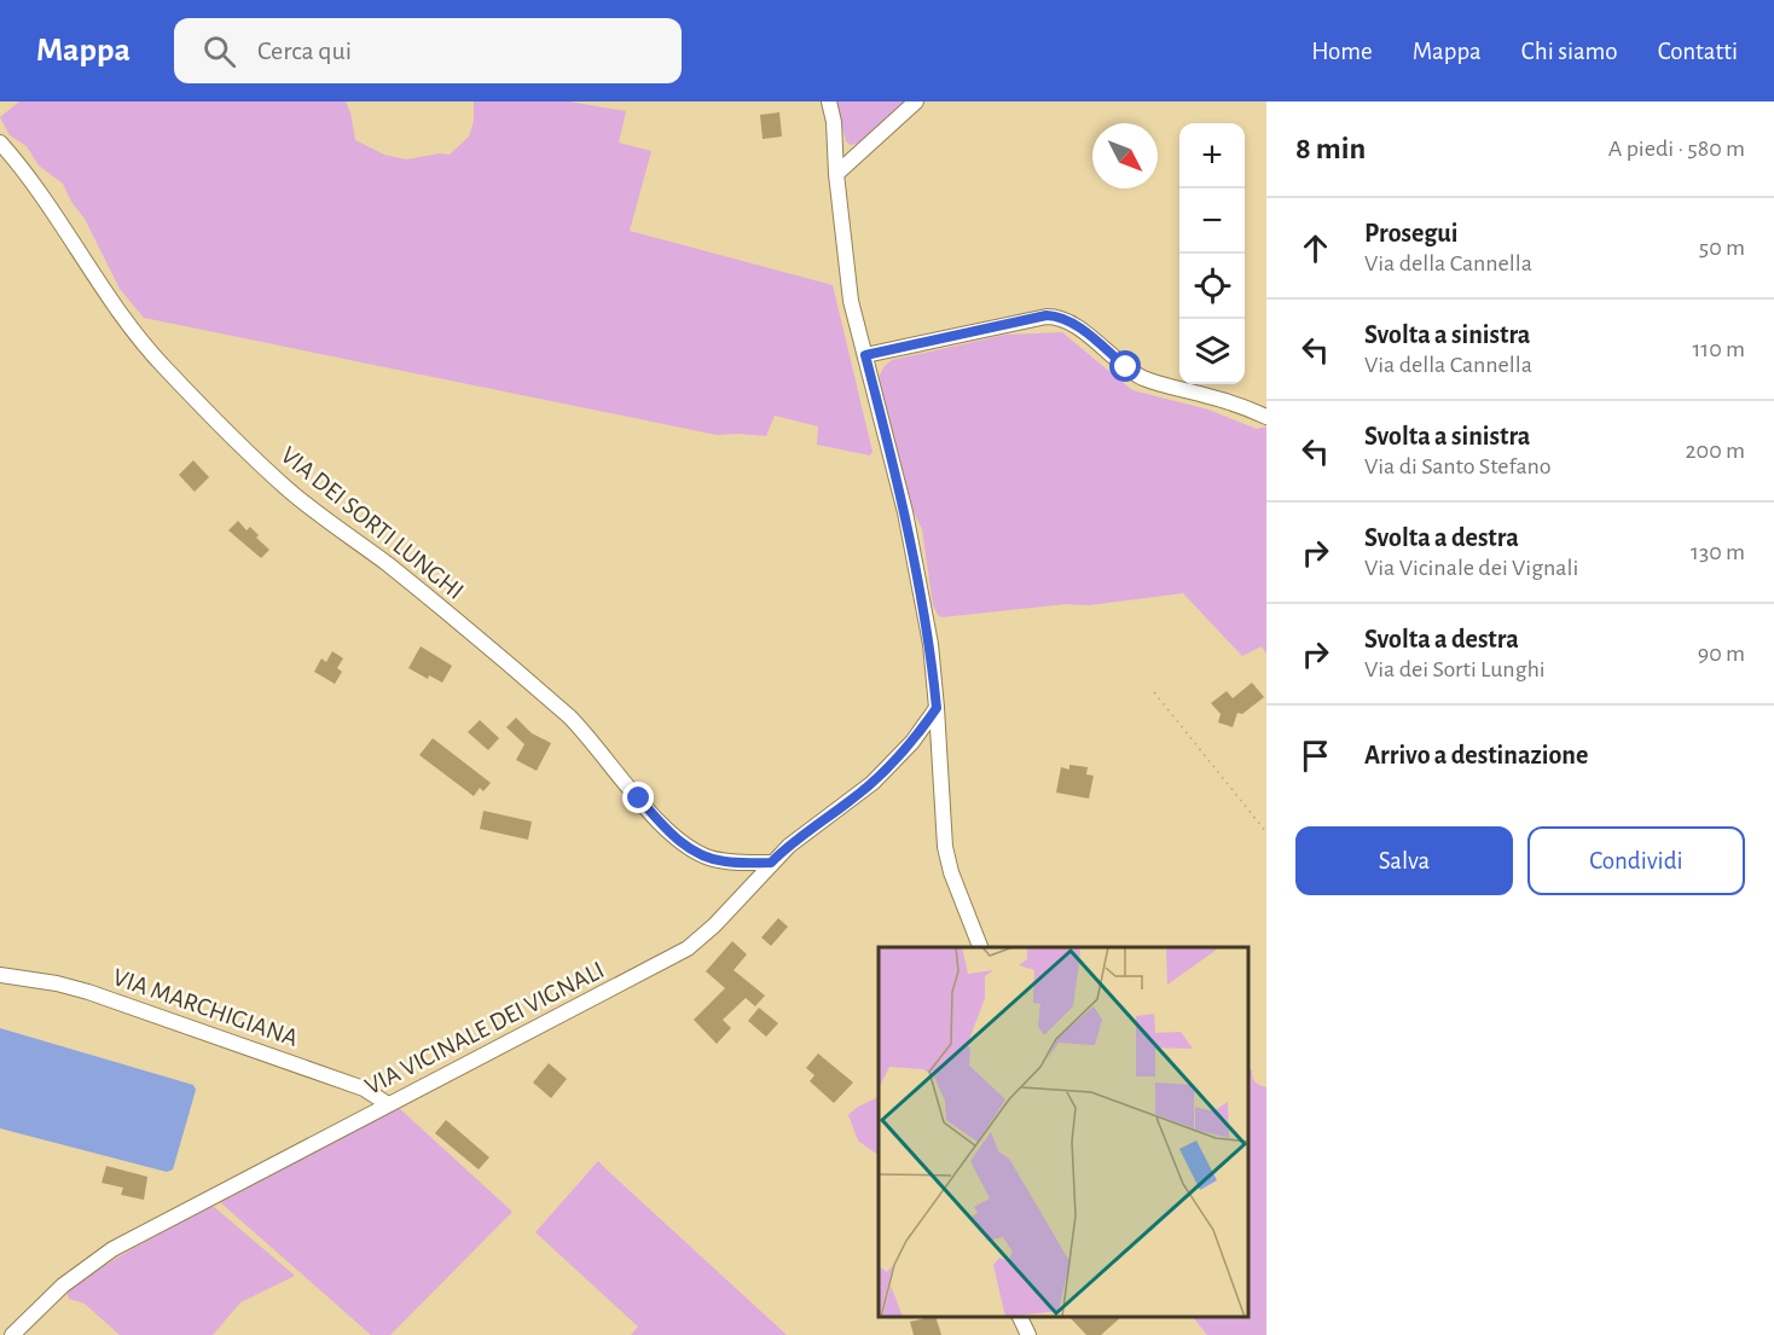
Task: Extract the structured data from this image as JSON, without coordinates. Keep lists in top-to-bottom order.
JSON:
{
  "streets": {
    "street": ["VIA DEI SORTI LUNGHI", "VIA MARCHIGIANA", "VIA VICINALE DEI VIGNALI"]
  },
  "crossings": [
    ["VIA DEI SORTI LUNGHI", "VIA VICINALE DEI VIGNALI"],
    ["VIA MARCHIGIANA", "VIA VICINALE DEI VIGNALI"]
  ],
  "north": "bottom right",
  "page": {
    "header": "Mappa",
    "search": "Cerca qui",
    "nav": [
      "Home",
      "Mappa",
      "Chi siamo",
      "Contatti"
    ],
    "heading": ["8 min", "A piedi · 580 m"],
    "map_buttons": ["+", "−"],
    "list": [
      ["Prosegui", "Via della Cannella", "50 m"],
      ["Svolta a sinistra", "Via della Cannella", "110 m"],
      ["Svolta a sinistra", "Via di Santo Stefano", "200 m"],
      ["Svolta a destra", "Via Vicinale dei Vignali", "130 m"],
      ["Svolta a destra", "Via dei Sorti Lunghi", "90 m"],
      "Arrivo a destinazione"
    ],
    "buttons": ["Salva", "Condividi"]
  }
}
